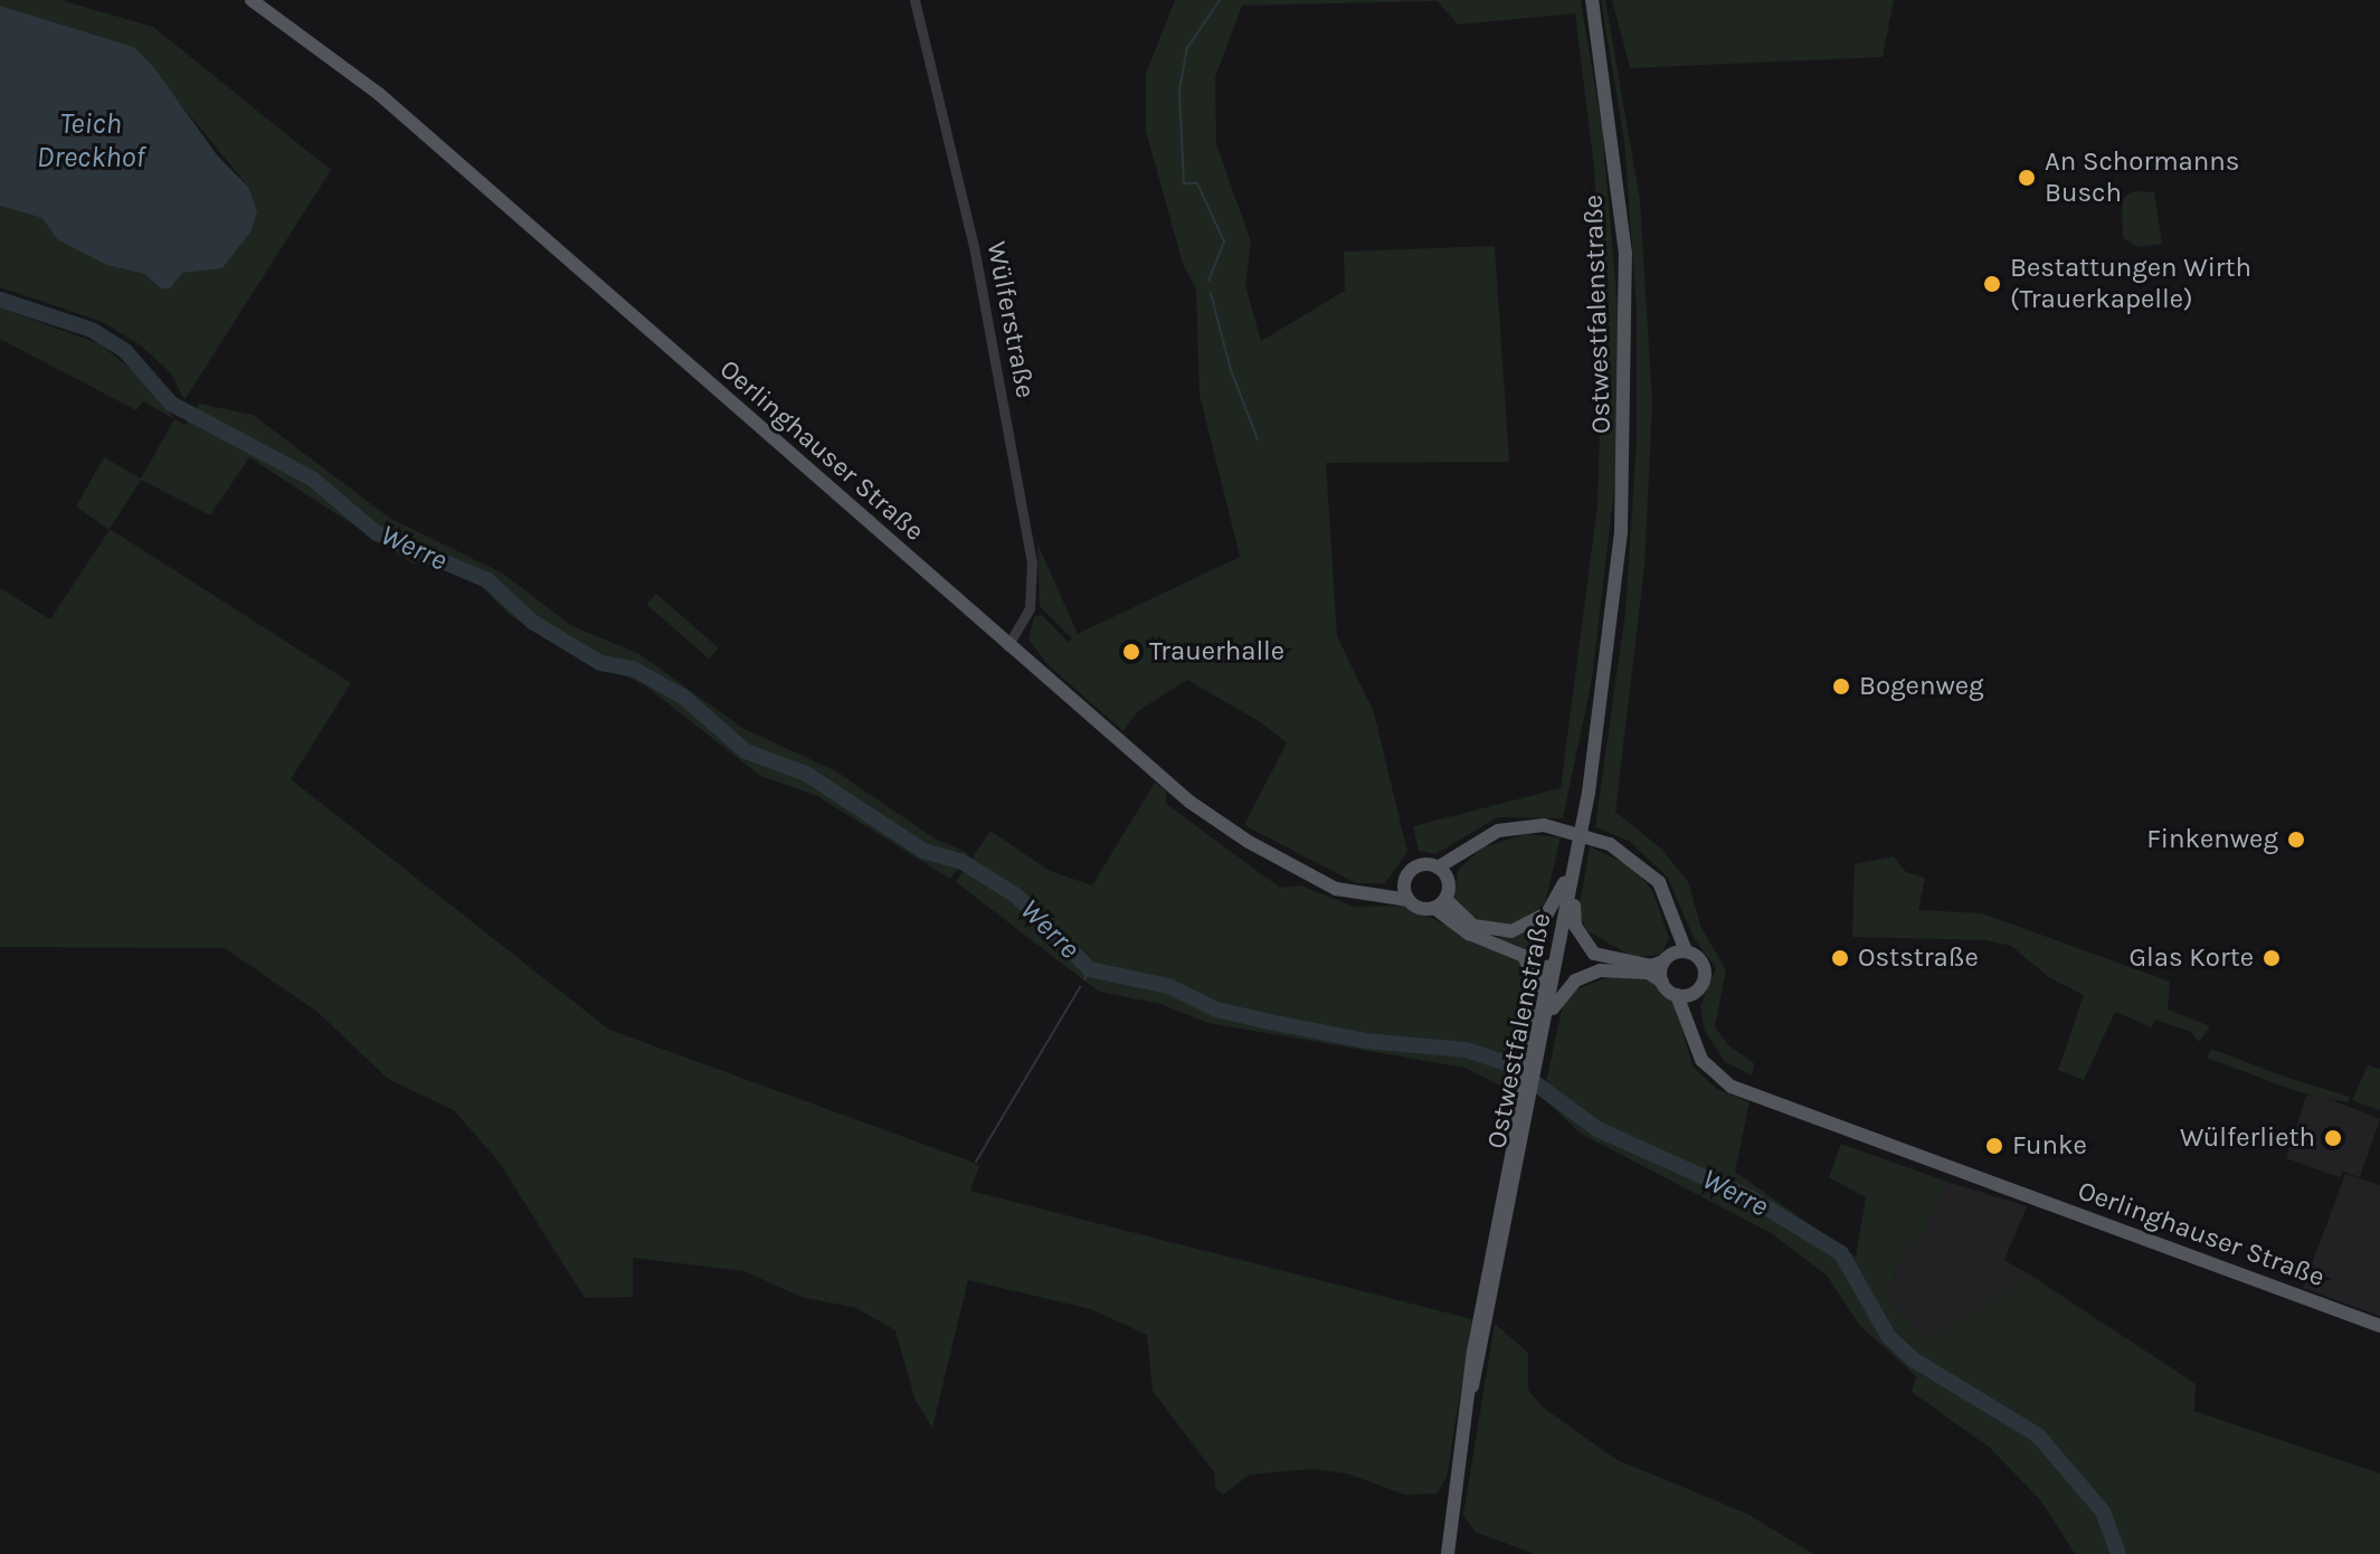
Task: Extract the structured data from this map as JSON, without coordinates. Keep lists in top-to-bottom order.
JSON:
{
  "streets": {
    "main road": ["Ostwestfalenstraße", "Oerlinghauser Straße"],
    "street": ["Wülferstraße"]
  },
  "crossings": [
    ["Wülferstraße", "Oerlinghauser Straße"]
  ],
  "water": ["Teich Dreckhof", "Werre"],
  "places": [
    "An Schormanns Busch",
    "Bestattungen Wirth (Trauerkapelle)",
    "Trauerhalle",
    "Bogenweg",
    "Finkenweg",
    "Oststraße",
    "Glas Korte",
    "Wülferlieth",
    "Funke"
  ]
}
